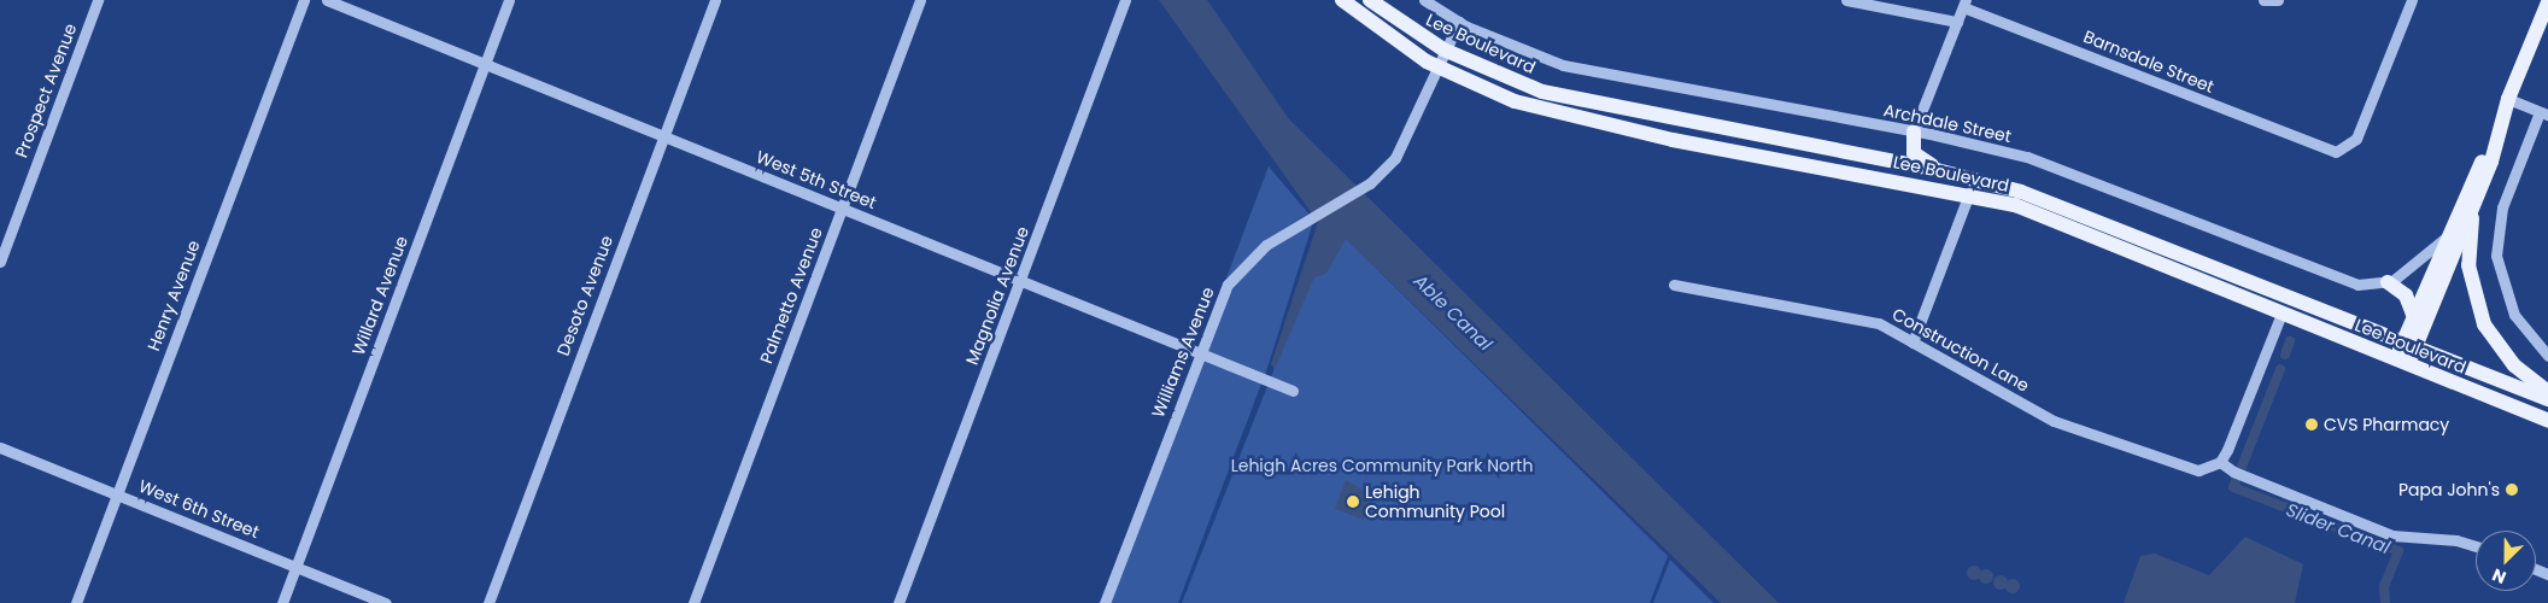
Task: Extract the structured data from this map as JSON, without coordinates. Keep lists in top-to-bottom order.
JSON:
{
  "streets": {
    "main road": ["Lee Boulevard"],
    "street": [
      "Barnsdale Street",
      "Prospect Avenue",
      "Archdale Street",
      "West 5th Street",
      "Henry Avenue",
      "Willard Avenue",
      "Desoto Avenue",
      "Palmetto Avenue",
      "Magnolia Avenue",
      "Construction Lane",
      "Williams Avenue",
      "West 6th Street"
    ]
  },
  "crossings": [
    ["Lee Boulevard", "Williams Avenue"],
    ["Archdale Street", "Williams Avenue"],
    ["West 5th Street", "Willard Avenue"],
    ["West 5th Street", "Desoto Avenue"],
    ["West 5th Street", "Palmetto Avenue"],
    ["West 5th Street", "Magnolia Avenue"],
    ["West 5th Street", "Williams Avenue"],
    ["Henry Avenue", "West 6th Street"],
    ["Willard Avenue", "West 6th Street"]
  ],
  "water": ["Able Canal", "Slider Canal"],
  "parks": ["Lehigh Acres Community Park North"],
  "places": ["CVS Pharmacy", "Papa John's", "Lehigh Community Pool"],
  "north": "bottom left"
}
